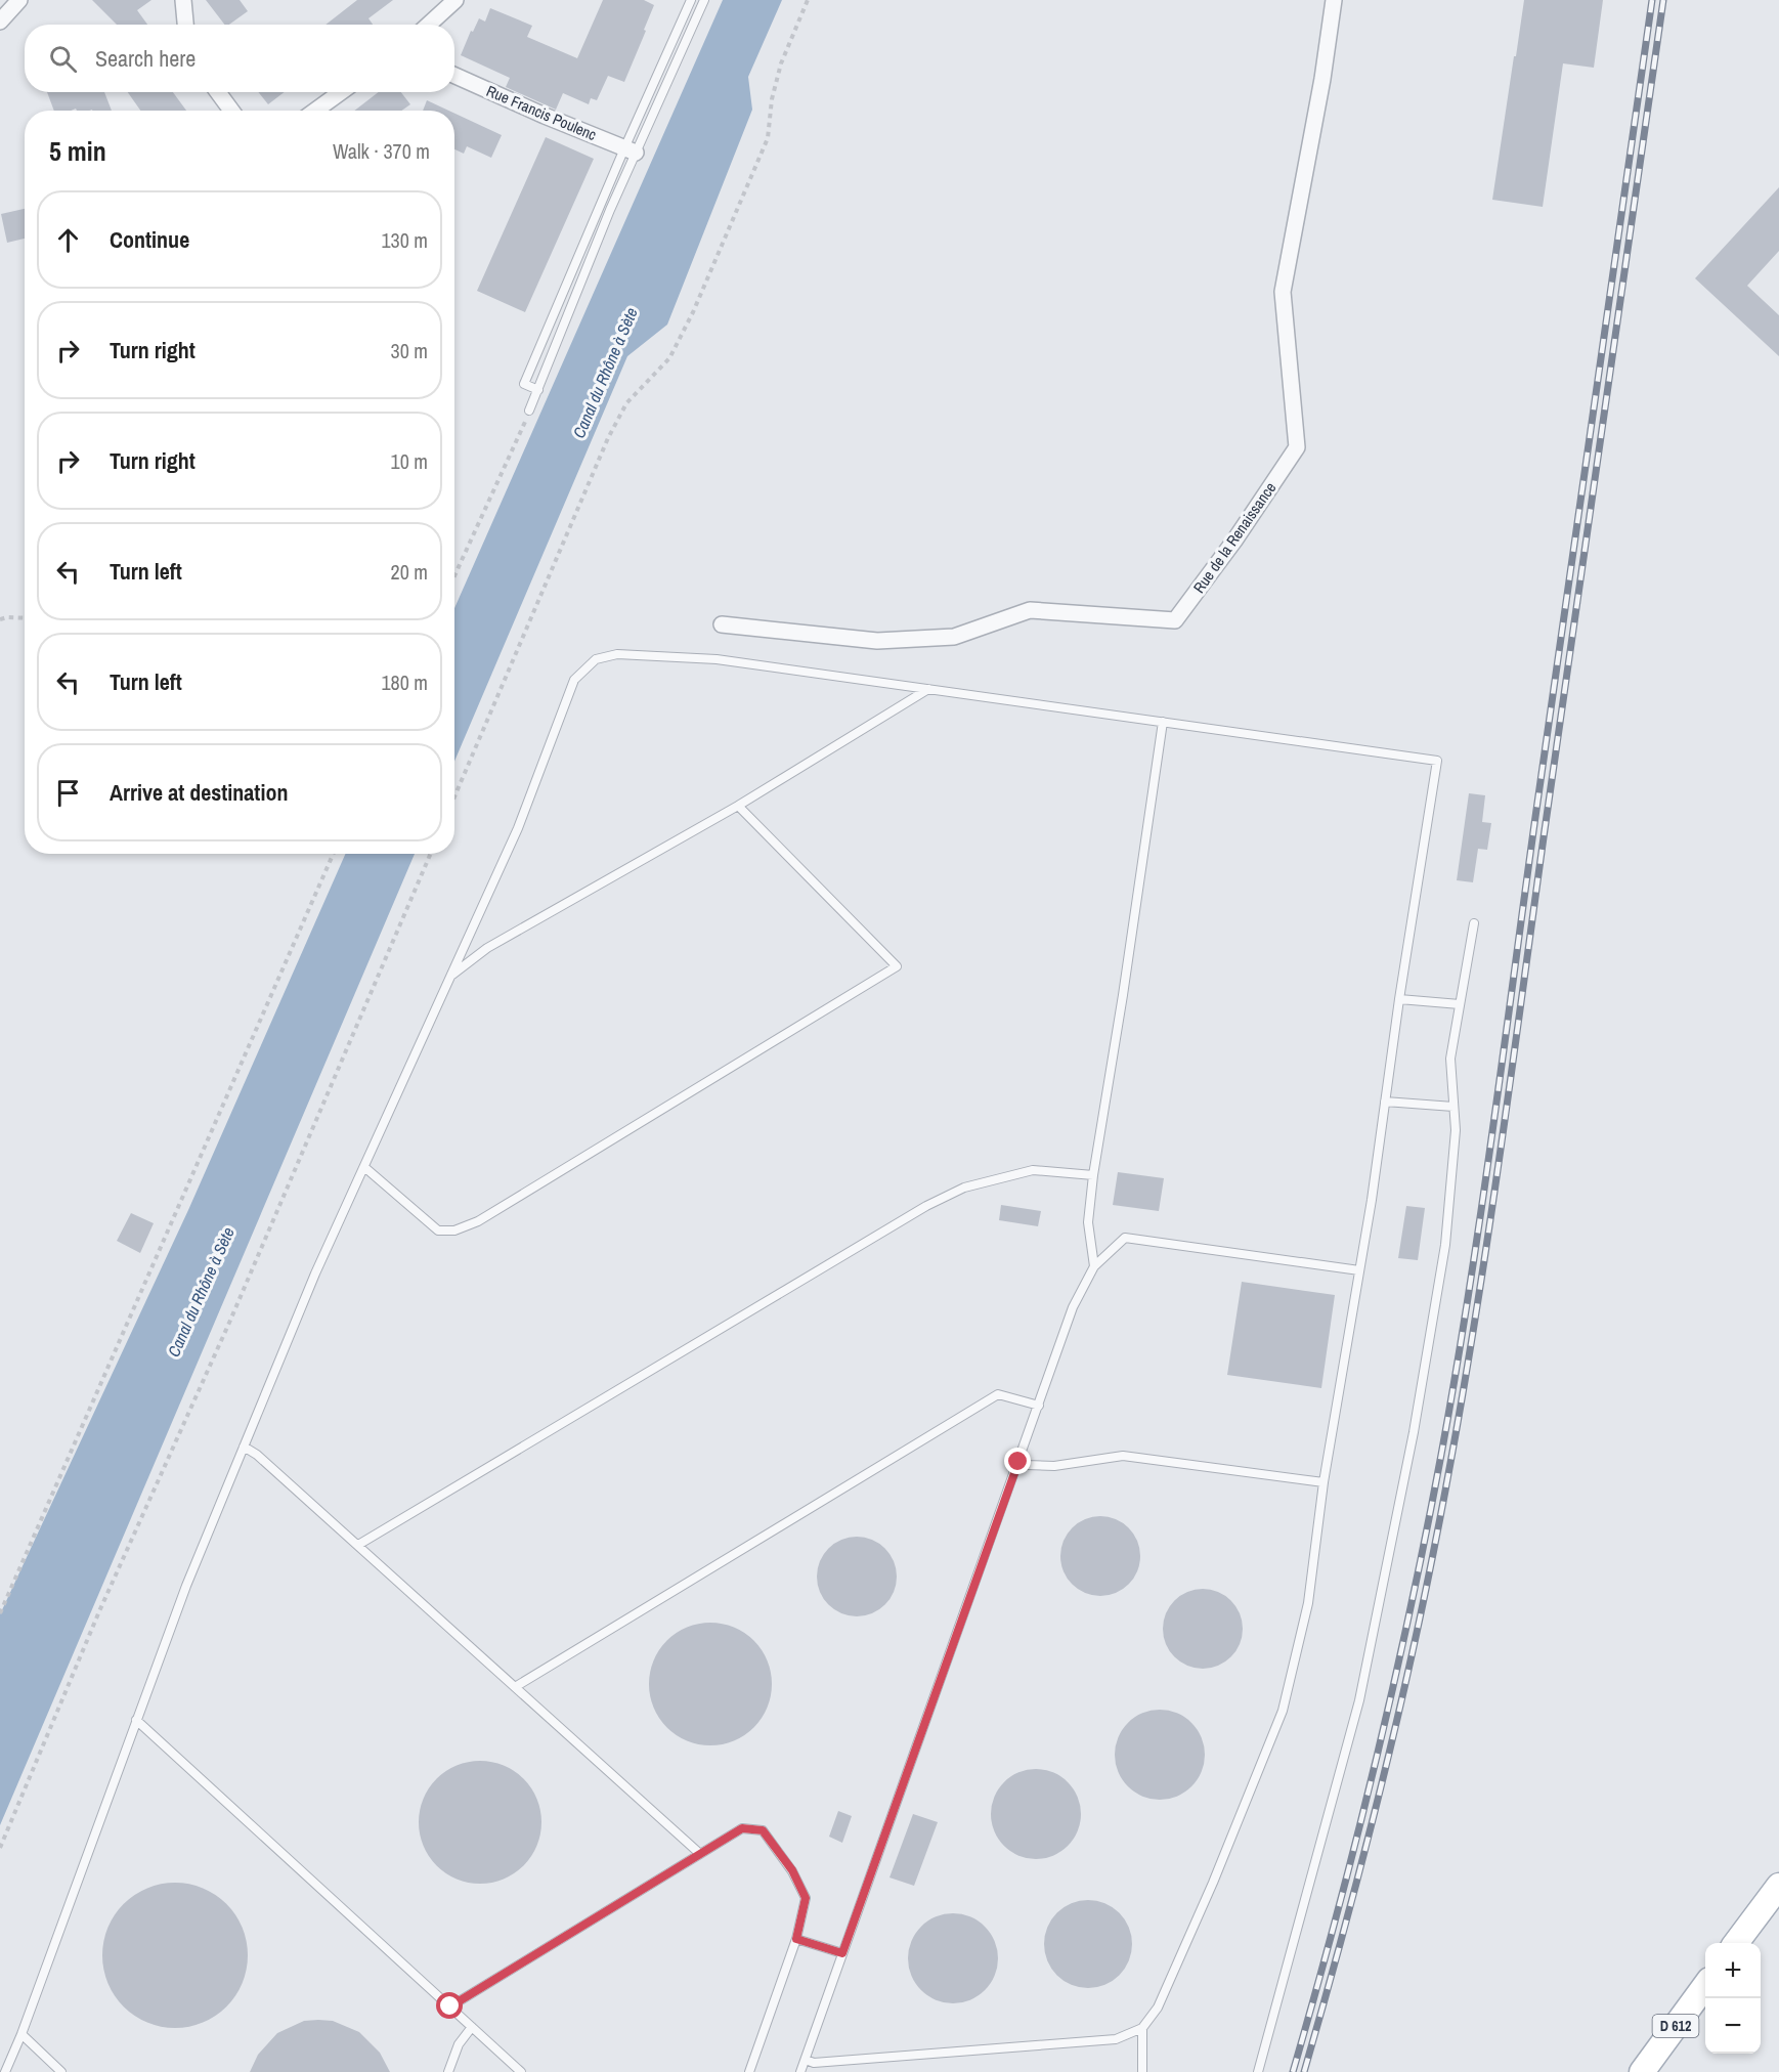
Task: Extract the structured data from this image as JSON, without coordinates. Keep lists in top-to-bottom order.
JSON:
{
  "streets": {
    "main road": ["D 612"],
    "street": ["Rue Francis Poulenc", "Rue de la Renaissance"]
  },
  "water": ["Canal du Rhône à Sète"],
  "page": {
    "search": "Search here",
    "heading": ["5 min", "Walk · 370 m"],
    "list": [
      ["Continue", "130 m"],
      ["Turn right", "30 m"],
      ["Turn right", "10 m"],
      ["Turn left", "20 m"],
      ["Turn left", "180 m"],
      "Arrive at destination"
    ],
    "map_buttons": ["+", "−"]
  }
}
